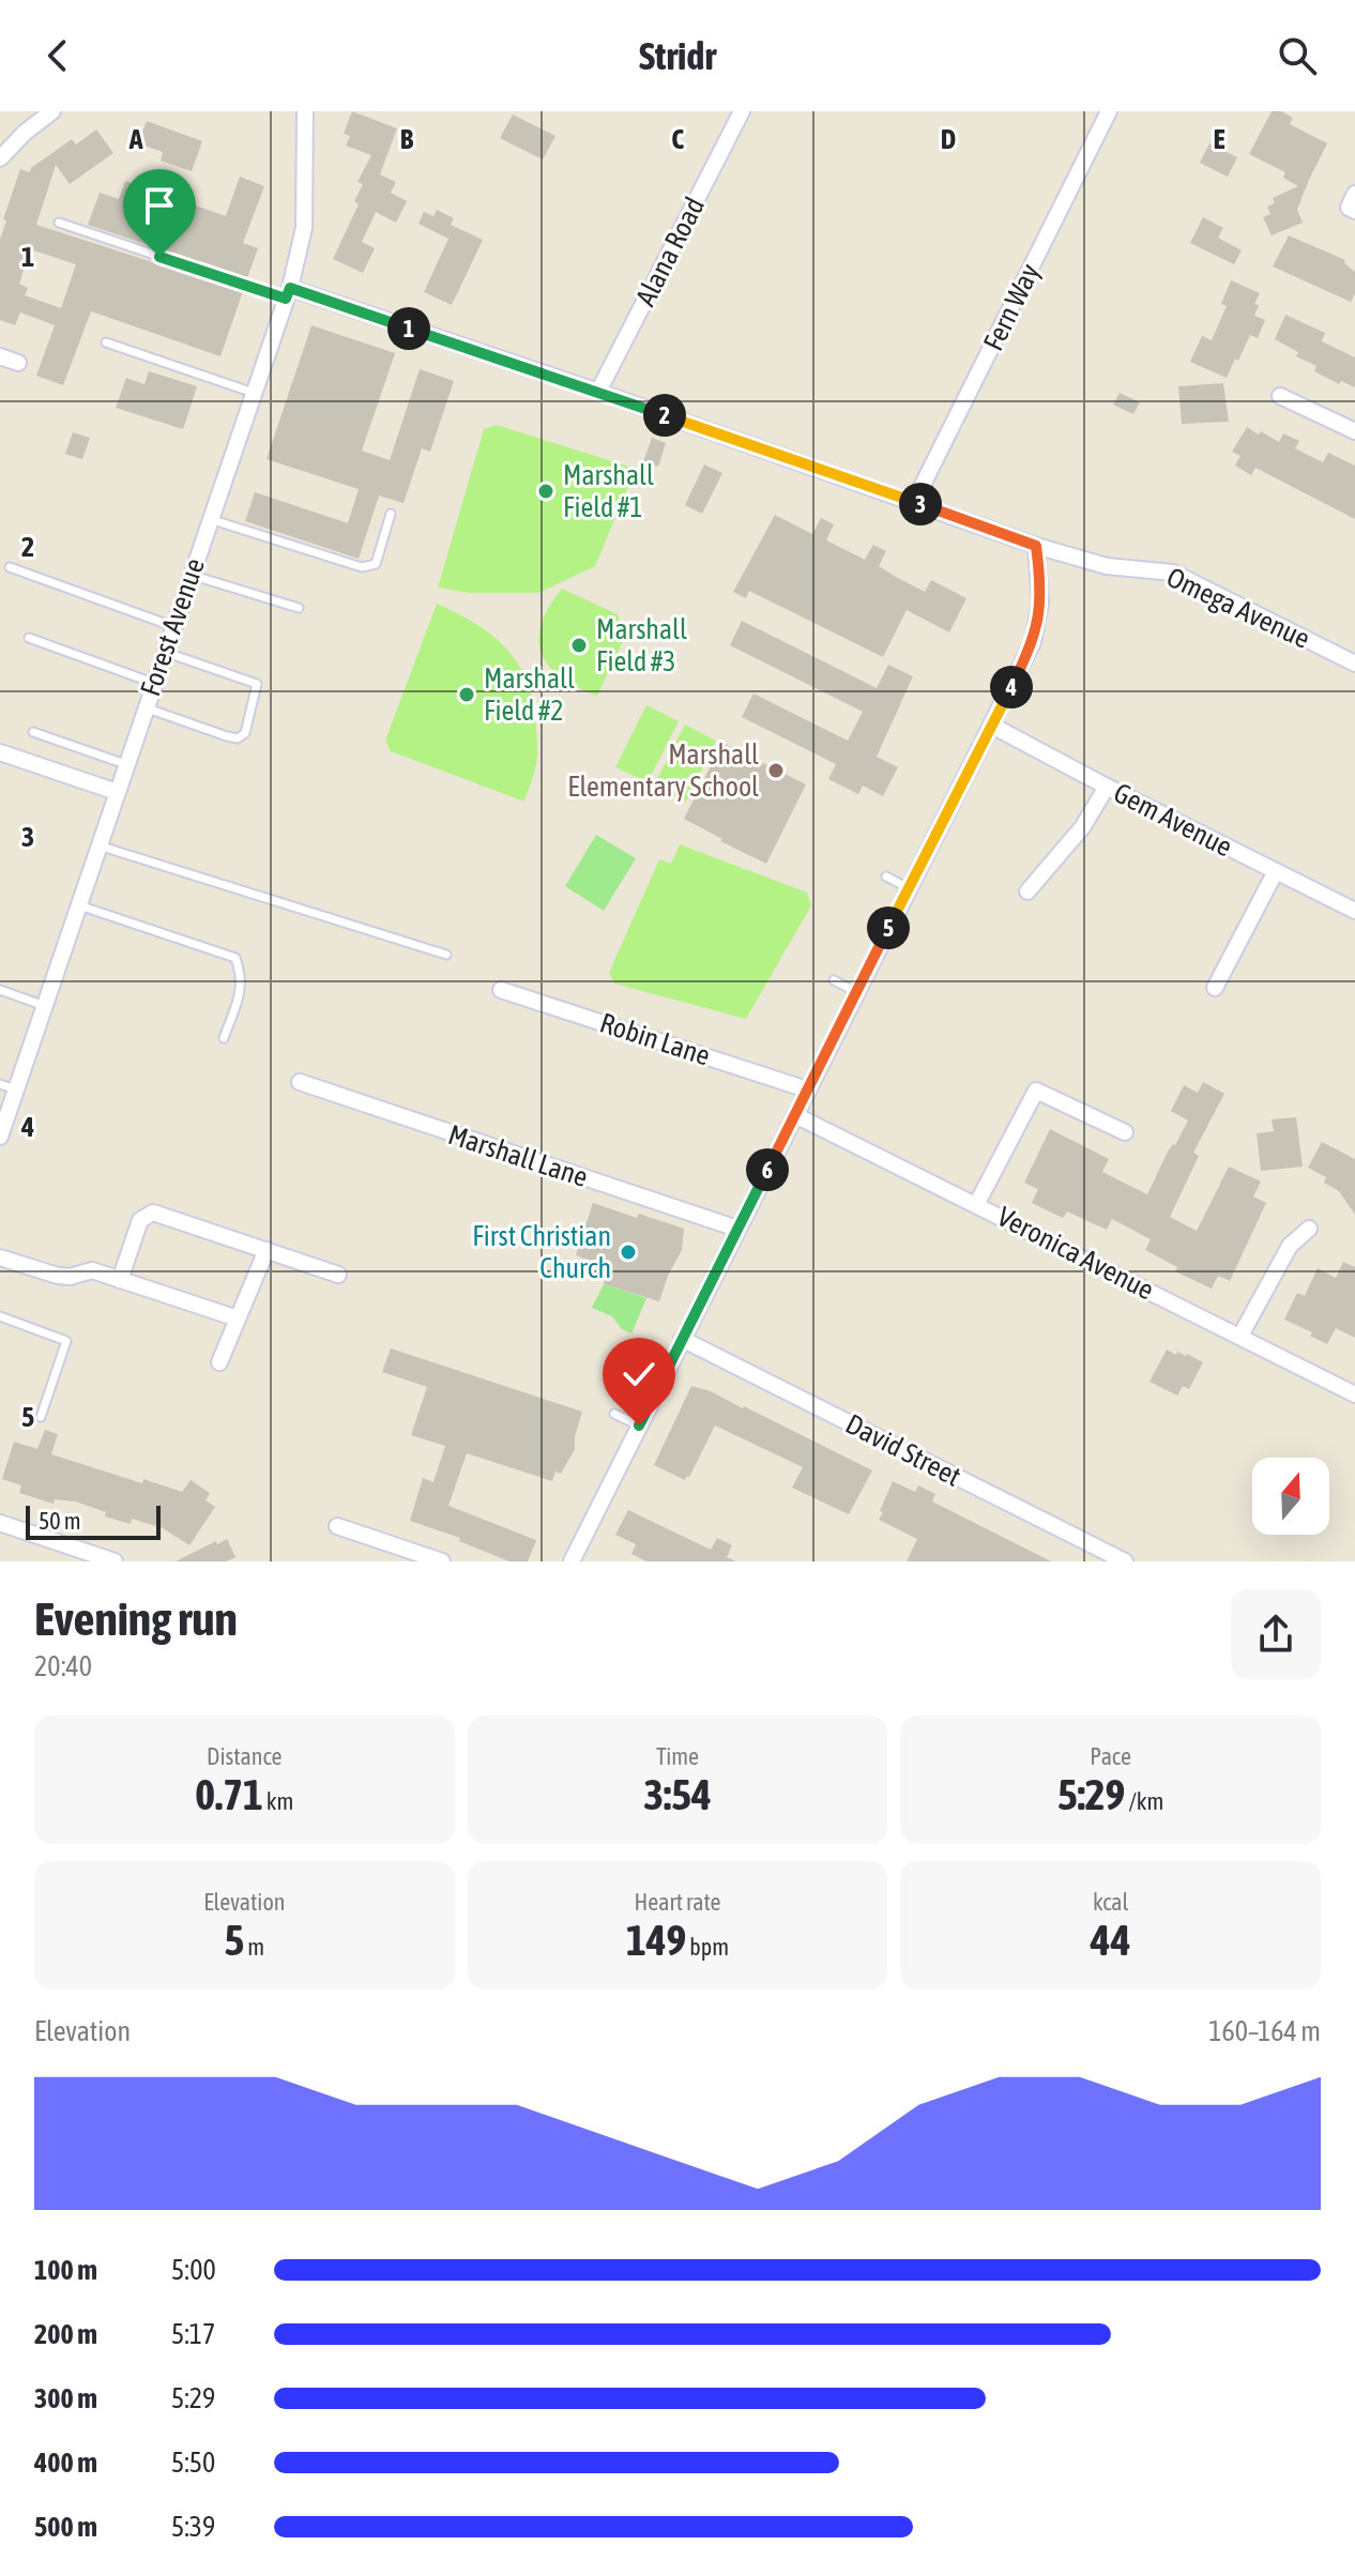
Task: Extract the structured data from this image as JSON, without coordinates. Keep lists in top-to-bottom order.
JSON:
{
  "streets": {
    "street": [
      "Alana Road",
      "Fern Way",
      "Omega Avenue",
      "Forest Avenue",
      "Gem Avenue",
      "Robin Lane",
      "Marshall Lane",
      "Veronica Avenue",
      "David Street"
    ]
  },
  "crossings": [
    ["Alana Road", "Omega Avenue"],
    ["Fern Way", "Omega Avenue"],
    ["Omega Avenue", "Forest Avenue"]
  ],
  "places": [
    "Marshall Field #1",
    "Marshall Field #3",
    "Marshall Field #2",
    "Marshall Elementary School",
    "First Christian Church"
  ],
  "scale_bar": "50 m",
  "north": "top",
  "page": {
    "header": "Stridr",
    "pins": [
      "1",
      "2",
      "3",
      "4",
      "5",
      "6"
    ],
    "scale": "50 m",
    "heading": ["Evening run", "20:40"],
    "stats": [
      ["Distance", "0.71 km"],
      ["Time", "3:54"],
      ["Pace", "5:29 /km"],
      ["Elevation", "5 m"],
      ["Heart rate", "149 bpm"],
      ["kcal", "44"]
    ],
    "chart": ["Elevation", "160–164 m"],
    "list": [
      {
        "name": "100 m",
        "note": "5:00"
      },
      {
        "name": "200 m",
        "note": "5:17"
      },
      {
        "name": "300 m",
        "note": "5:29"
      },
      {
        "name": "400 m",
        "note": "5:50"
      },
      {
        "name": "500 m",
        "note": "5:39"
      }
    ]
  },
  "grid": {
    "columns": [
      "A",
      "B",
      "C",
      "D",
      "E"
    ],
    "rows": [
      "1",
      "2",
      "3",
      "4",
      "5"
    ]
  }
}
